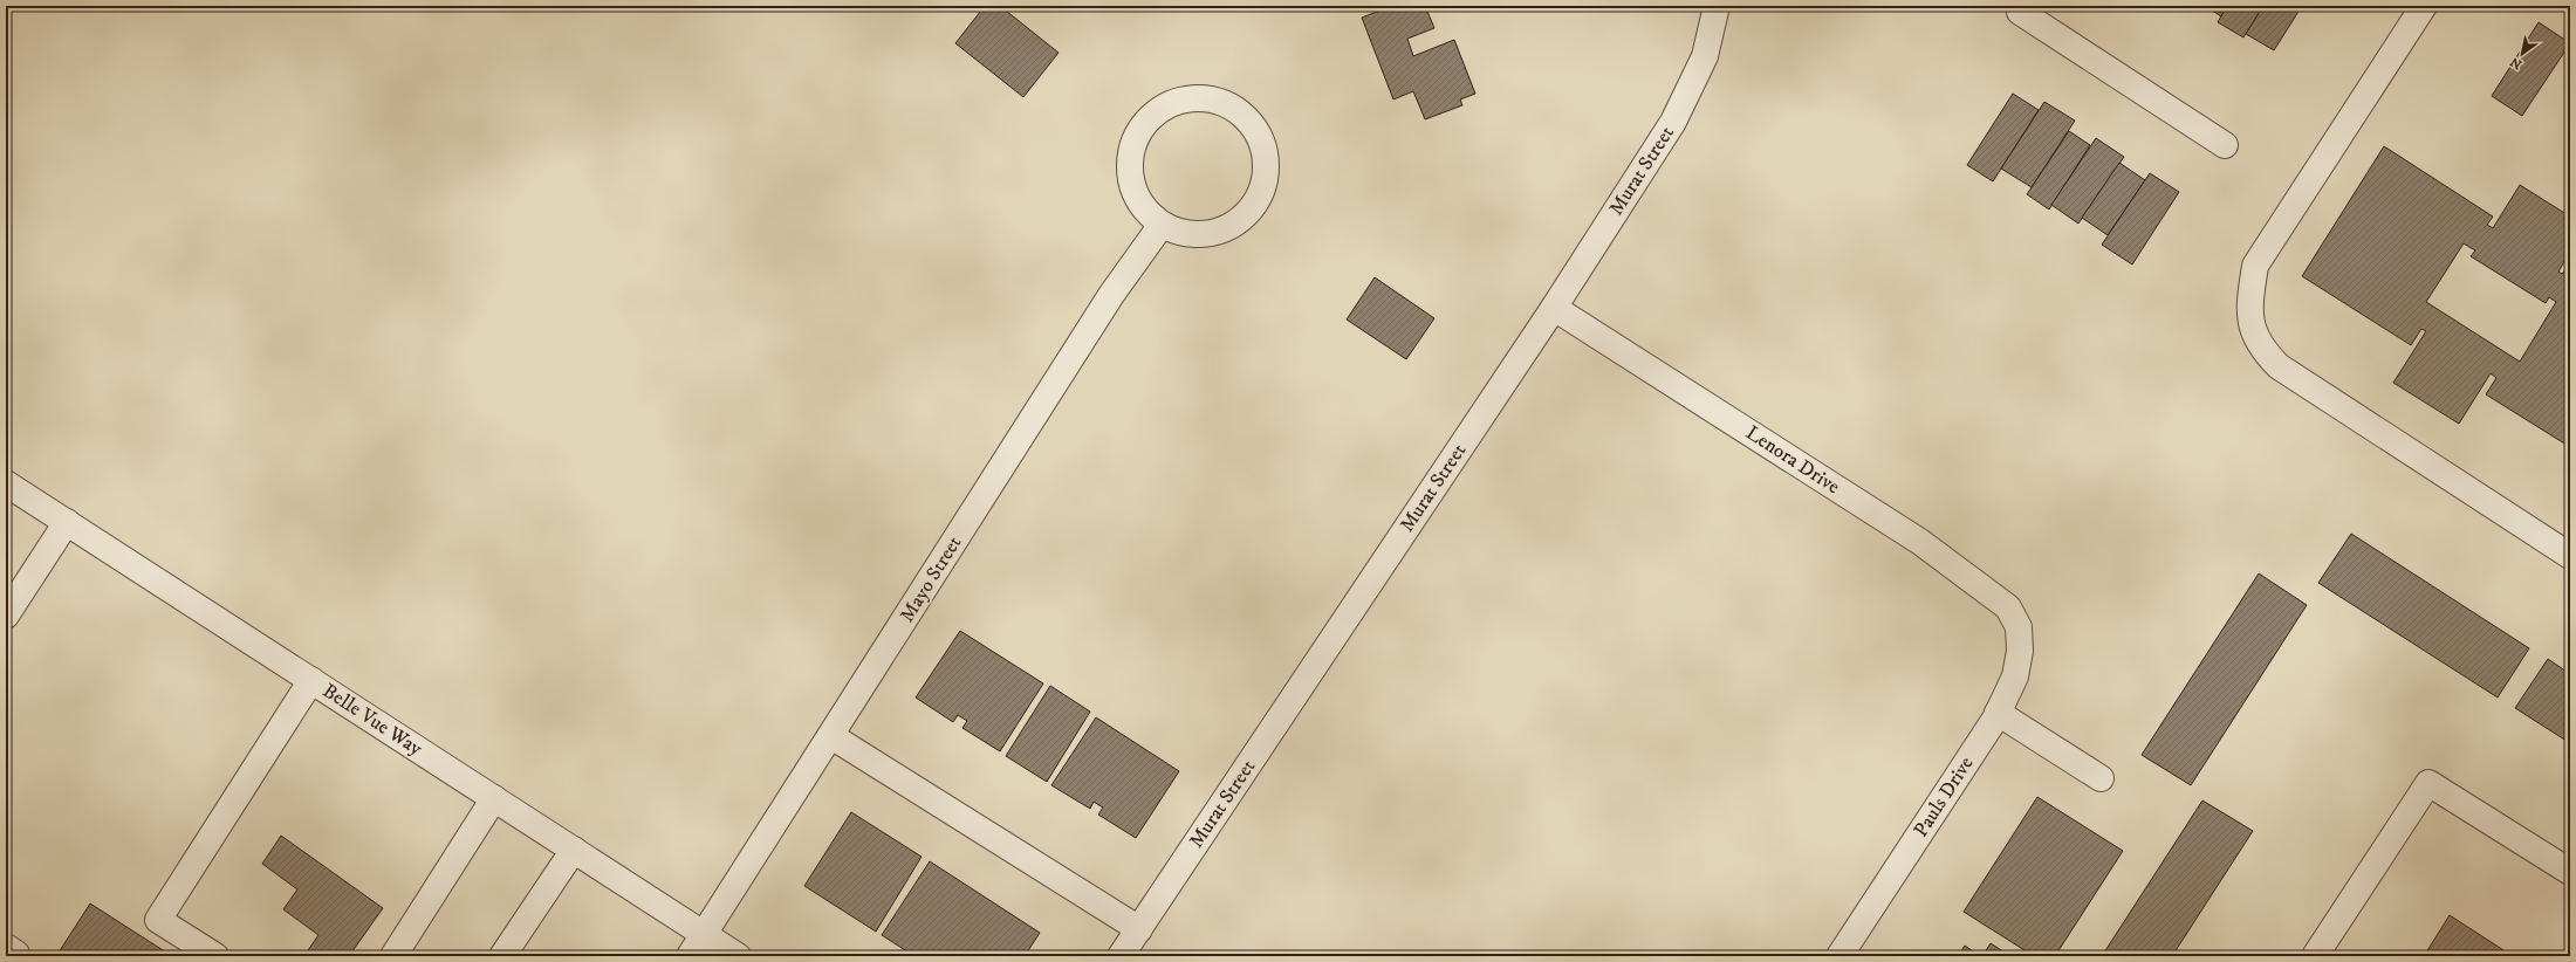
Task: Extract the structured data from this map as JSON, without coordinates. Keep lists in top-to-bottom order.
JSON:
{
  "streets": {
    "street": [
      "Murat Street",
      "Lenora Drive",
      "Mayo Street",
      "Belle Vue Way",
      "Pauls Drive"
    ]
  },
  "crossings": [
    ["Murat Street", "Lenora Drive"],
    ["Lenora Drive", "Pauls Drive"],
    ["Mayo Street", "Belle Vue Way"]
  ],
  "north": "bottom left"
}
